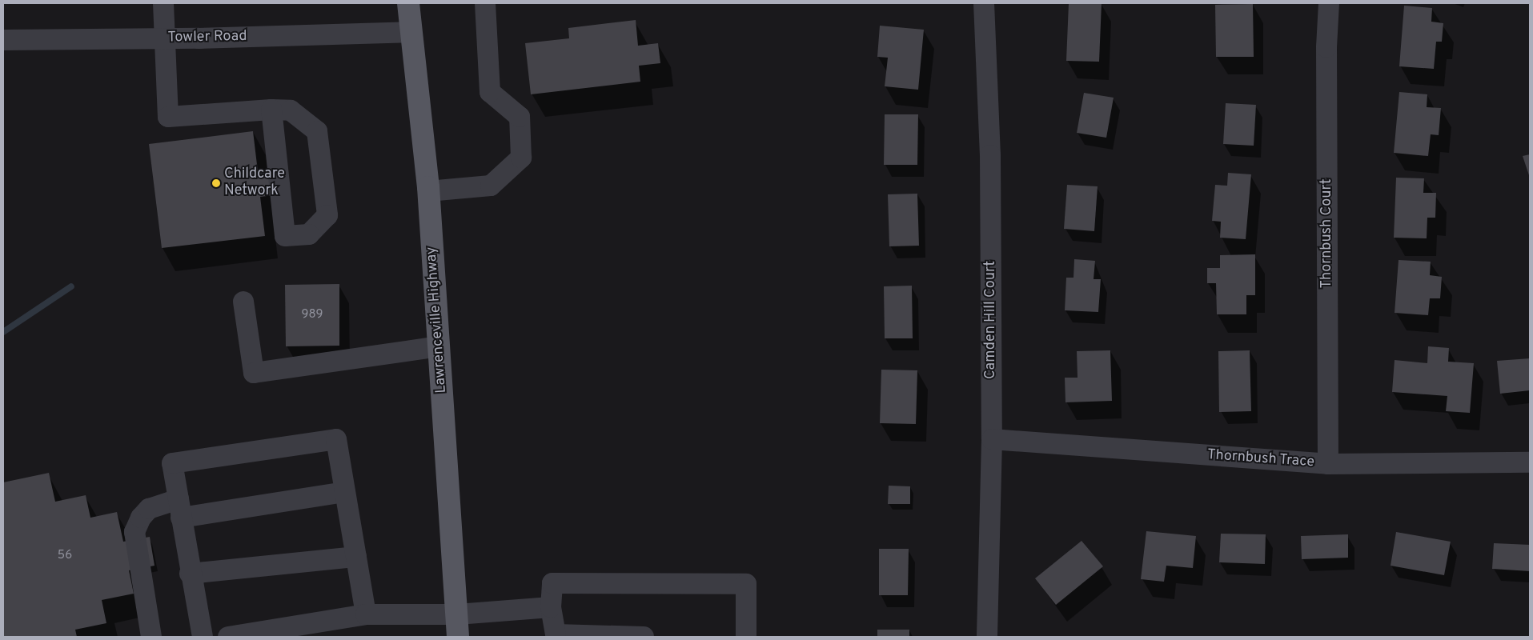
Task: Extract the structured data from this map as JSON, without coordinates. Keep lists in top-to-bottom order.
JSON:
{
  "streets": {
    "main road": ["Lawrenceville Highway"],
    "street": [
      "Towler Road",
      "Thornbush Court",
      "Camden Hill Court",
      "Thornbush Trace"
    ]
  },
  "crossings": [
    ["Towler Road", "Lawrenceville Highway"],
    ["Thornbush Court", "Thornbush Trace"],
    ["Camden Hill Court", "Thornbush Trace"]
  ],
  "places": ["Childcare Network"],
  "house_numbers": ["989", "56"]
}
